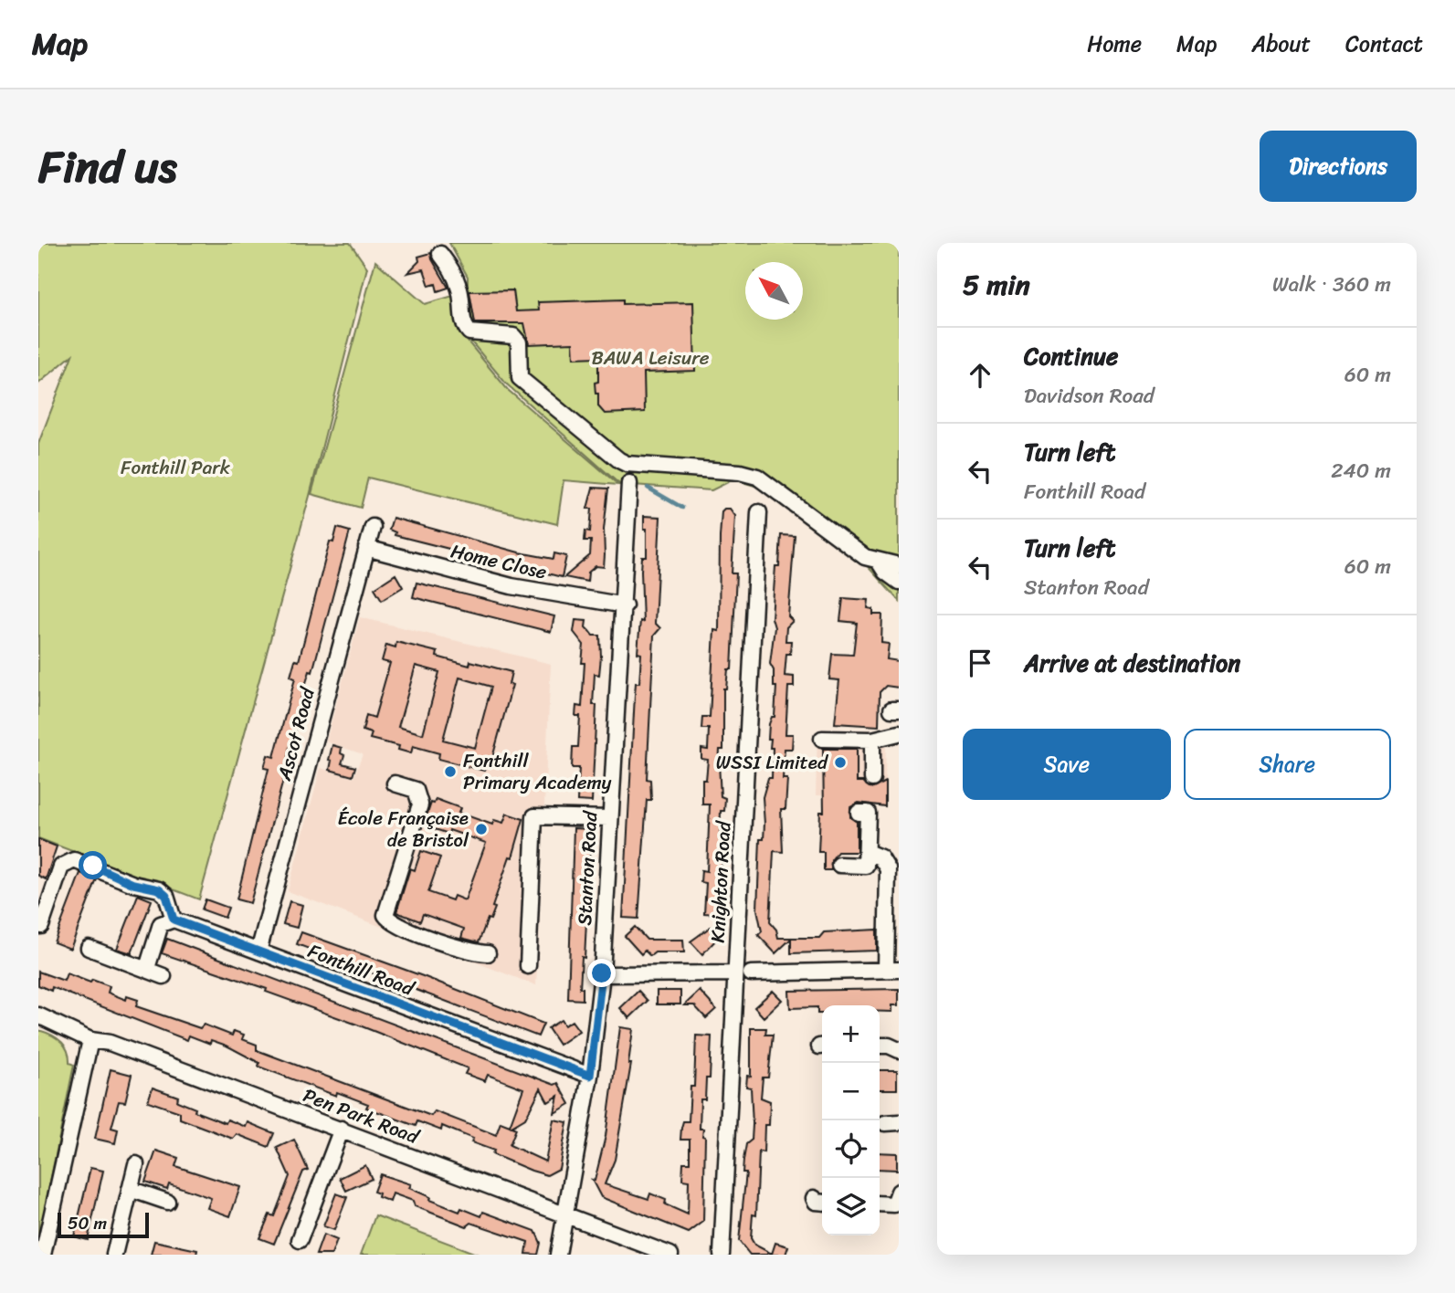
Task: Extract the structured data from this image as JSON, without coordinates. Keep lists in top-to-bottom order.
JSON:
{
  "streets": {
    "street": [
      "Home Close",
      "Ascot Road",
      "Stanton Road",
      "Knighton Road",
      "Fonthill Road",
      "Pen Park Road"
    ]
  },
  "crossings": [
    ["Home Close", "Ascot Road"],
    ["Home Close", "Stanton Road"],
    ["Ascot Road", "Fonthill Road"],
    ["Stanton Road", "Fonthill Road"],
    ["Stanton Road", "Pen Park Road"]
  ],
  "parks": ["BAWA Leisure", "Fonthill Park"],
  "places": ["WSSI Limited", "Fonthill Primary Academy", "École Française de Bristol"],
  "scale_bar": "50 m",
  "north": "top left",
  "page": {
    "header": "Map",
    "nav": [
      "Home",
      "Map",
      "About",
      "Contact"
    ],
    "title": "Find us",
    "buttons": [
      "Directions",
      ["Save", "Share"]
    ],
    "heading": ["5 min", "Walk · 360 m"],
    "list": [
      ["Continue", "Davidson Road", "60 m"],
      ["Turn left", "Fonthill Road", "240 m"],
      ["Turn left", "Stanton Road", "60 m"],
      "Arrive at destination"
    ],
    "map_buttons": ["+", "−"],
    "scale": "50 m"
  }
}
